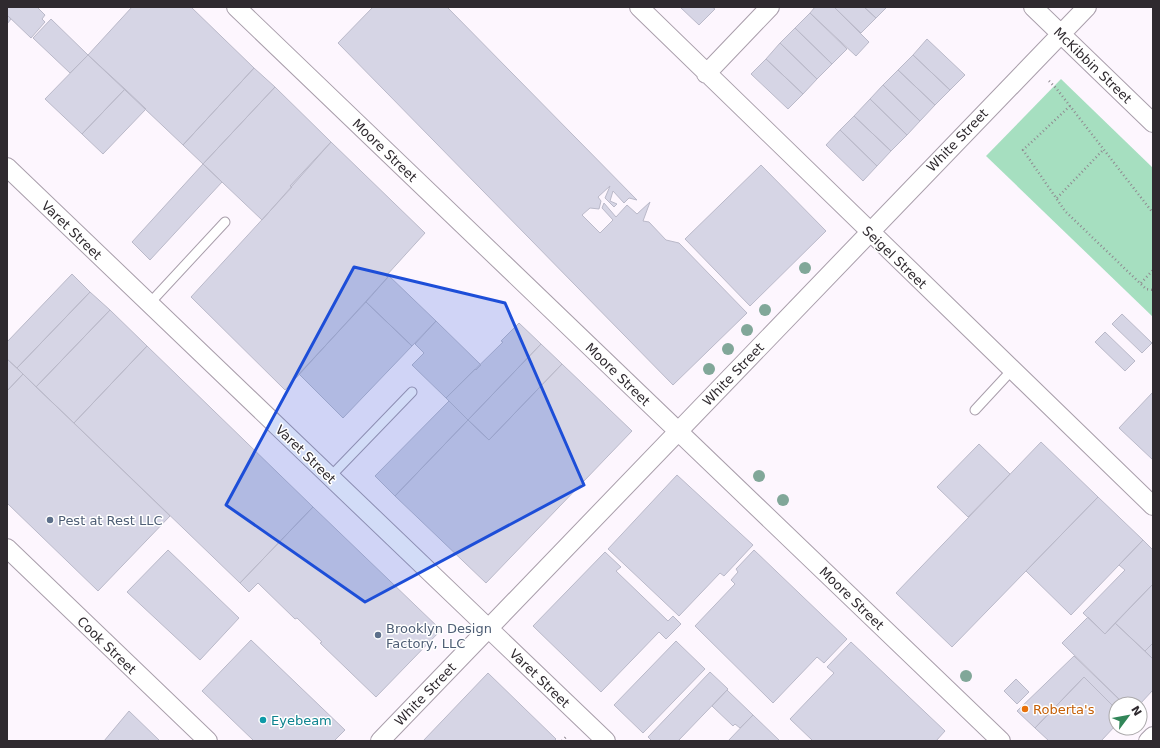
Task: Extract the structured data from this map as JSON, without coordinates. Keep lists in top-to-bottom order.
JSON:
{
  "streets": {
    "street": [
      "McKibbin Street",
      "White Street",
      "Moore Street",
      "Varet Street",
      "Seigel Street",
      "Cook Street"
    ]
  },
  "crossings": [
    ["McKibbin Street", "White Street"],
    ["White Street", "Moore Street"],
    ["White Street", "Varet Street"],
    ["White Street", "Seigel Street"]
  ],
  "places": [
    "Pest at Rest LLC",
    "Brooklyn Design Factory, LLC",
    "Roberta's",
    "Eyebeam"
  ],
  "north": "top right"
}
